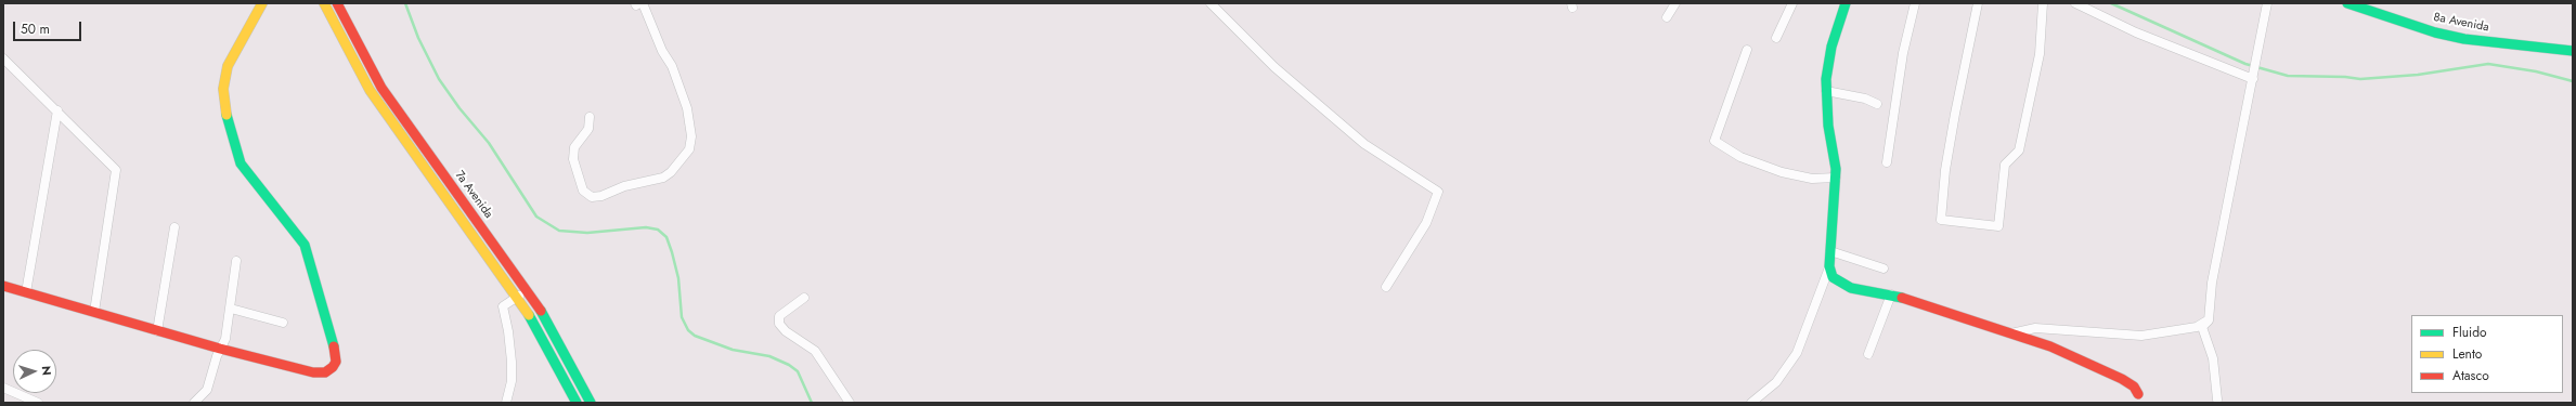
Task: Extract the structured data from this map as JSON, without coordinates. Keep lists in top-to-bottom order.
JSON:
{
  "streets": {
    "street": ["8a Avenida", "7a Avenida"]
  },
  "legend": ["Fluido", "Lento", "Atasco"],
  "scale_bar": "50 m",
  "north": "right"
}
